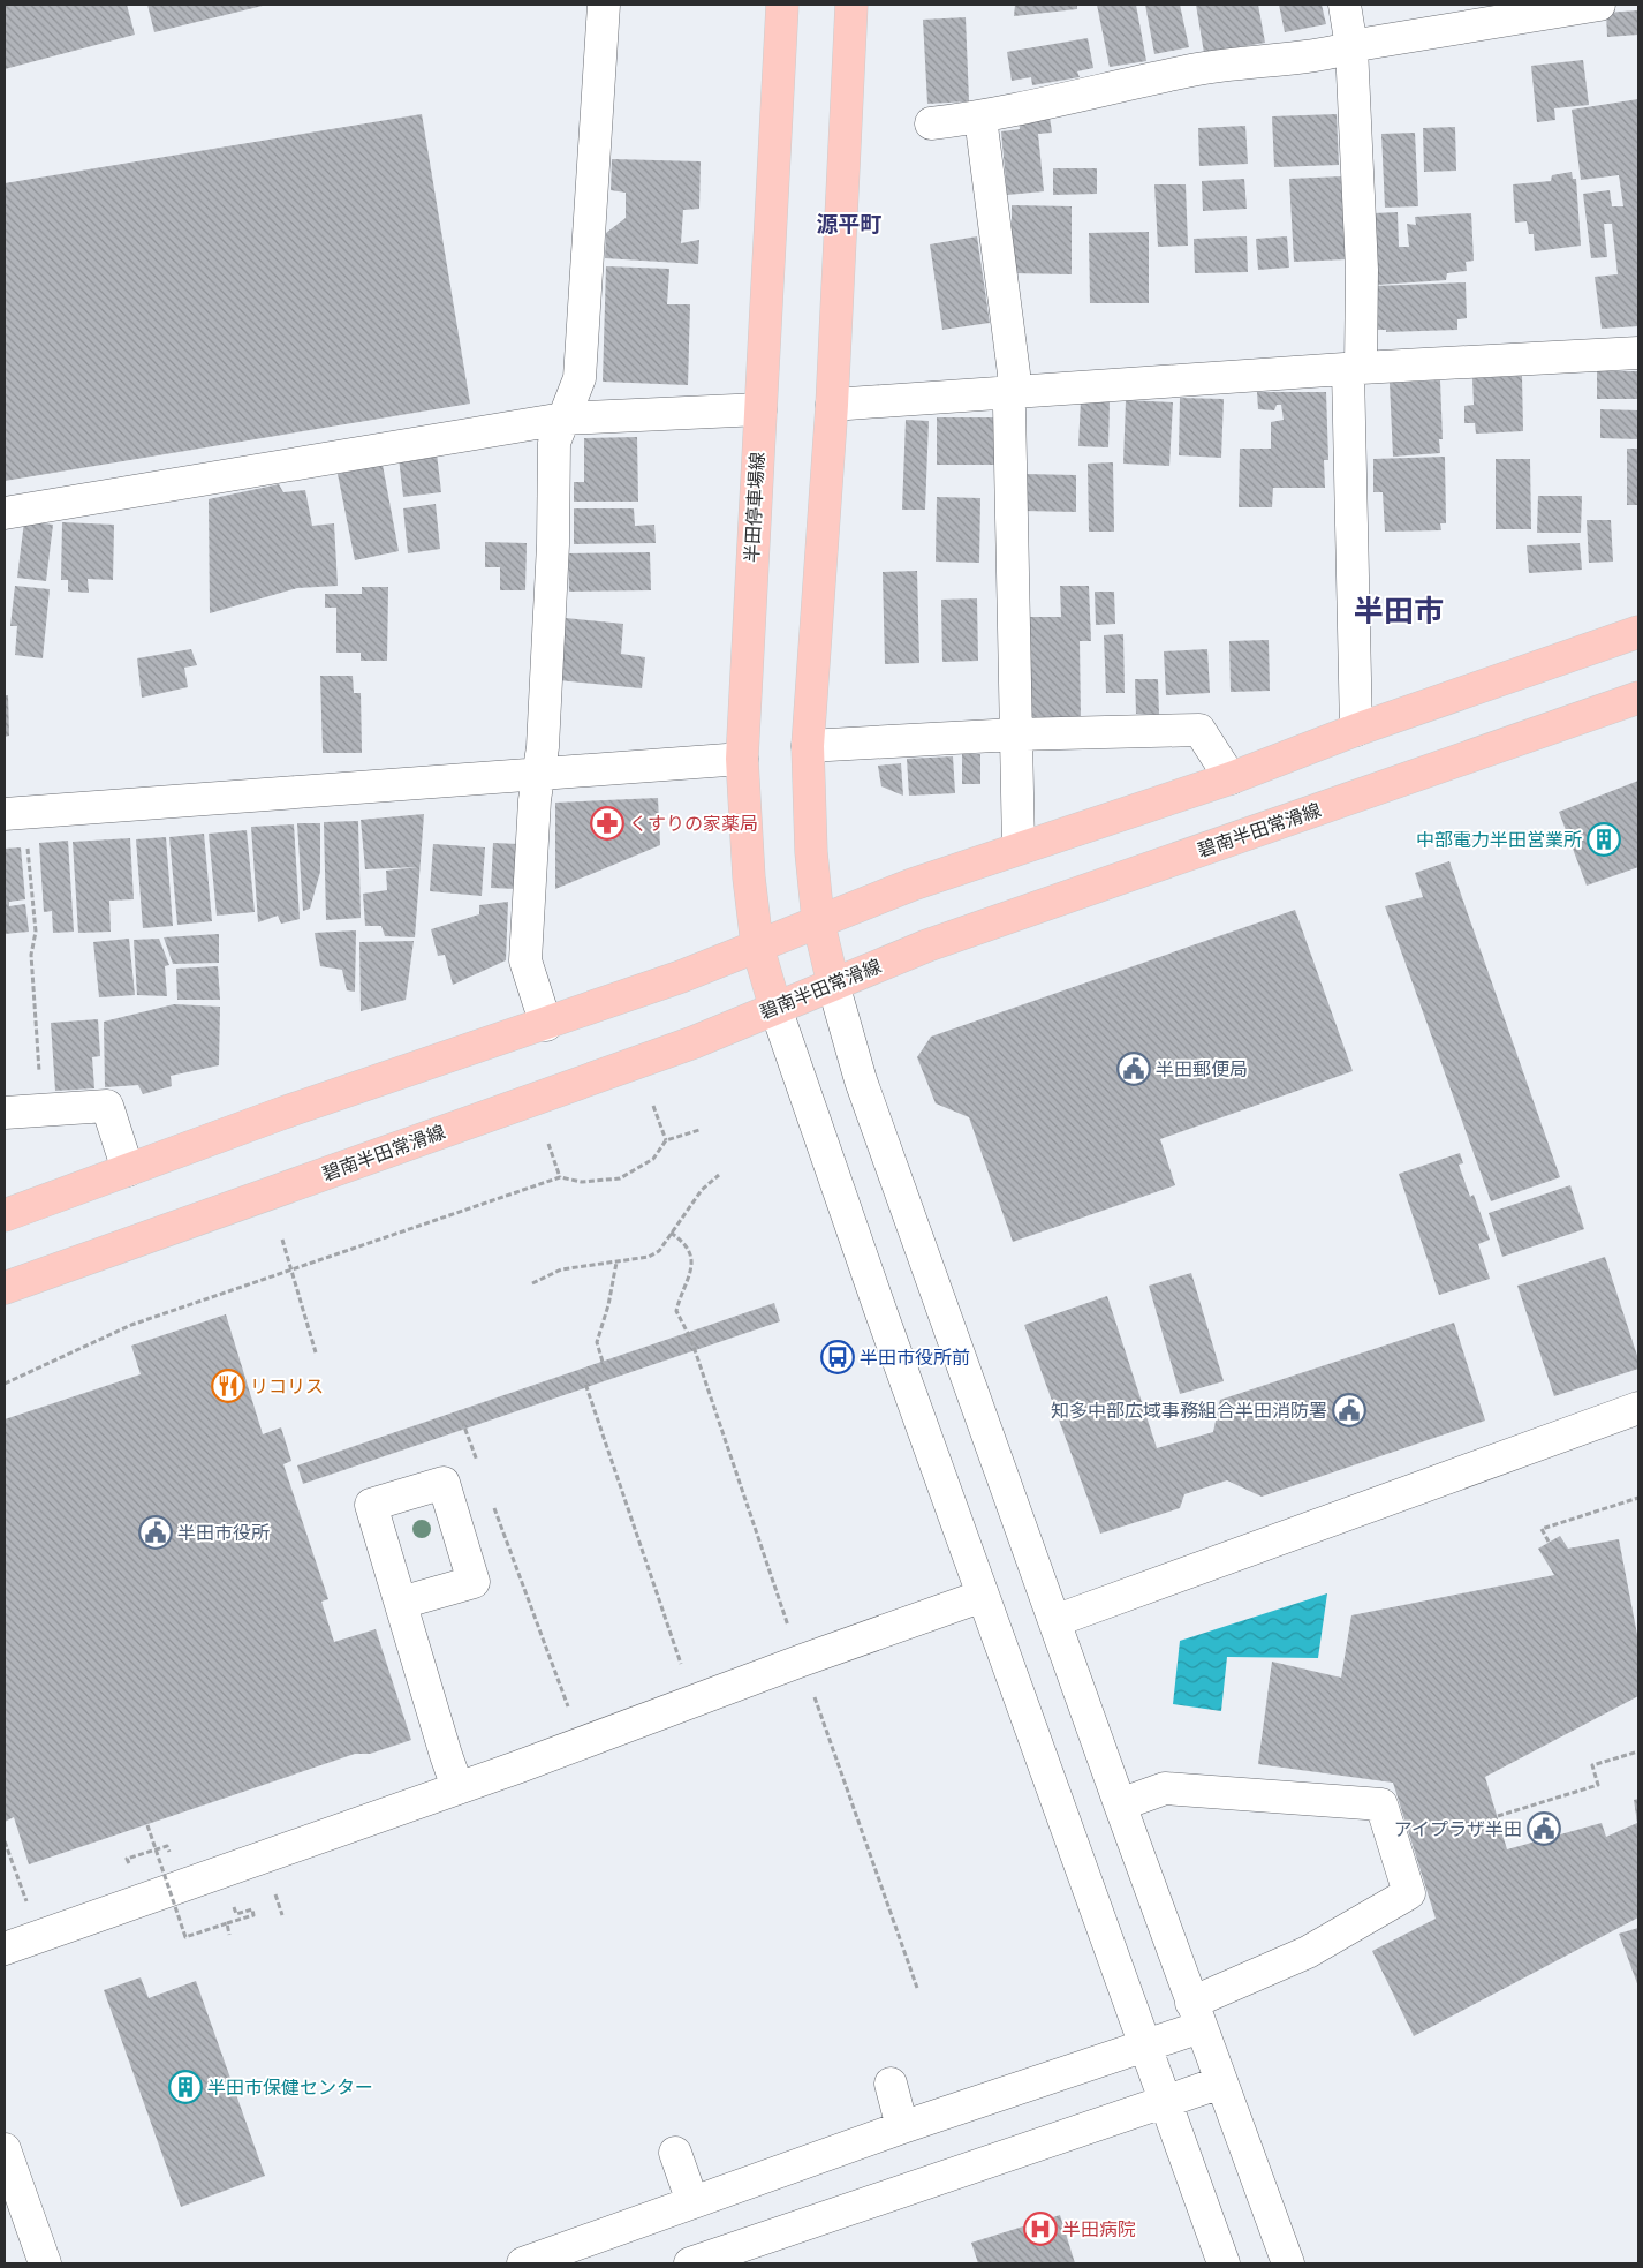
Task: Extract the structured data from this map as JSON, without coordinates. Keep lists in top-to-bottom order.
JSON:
{
  "streets": {
    "main road": ["半田停車場線", "碧南半田常滑線"]
  },
  "crossings": [
    ["半田停車場線", "碧南半田常滑線"]
  ],
  "districts": ["源平町", "半田市"],
  "places": {
    "pharmacy": ["くすりの家薬局"],
    "building": ["中部電力半田営業所", "半田市保健センター"],
    "public building": [
      "半田郵便局",
      "知多中部広域事務組合半田消防署",
      "半田市役所",
      "アイプラザ半田"
    ],
    "bus stop": ["半田市役所前"],
    "restaurant": ["リコリス"],
    "hospital": ["半田病院"]
  }
}
